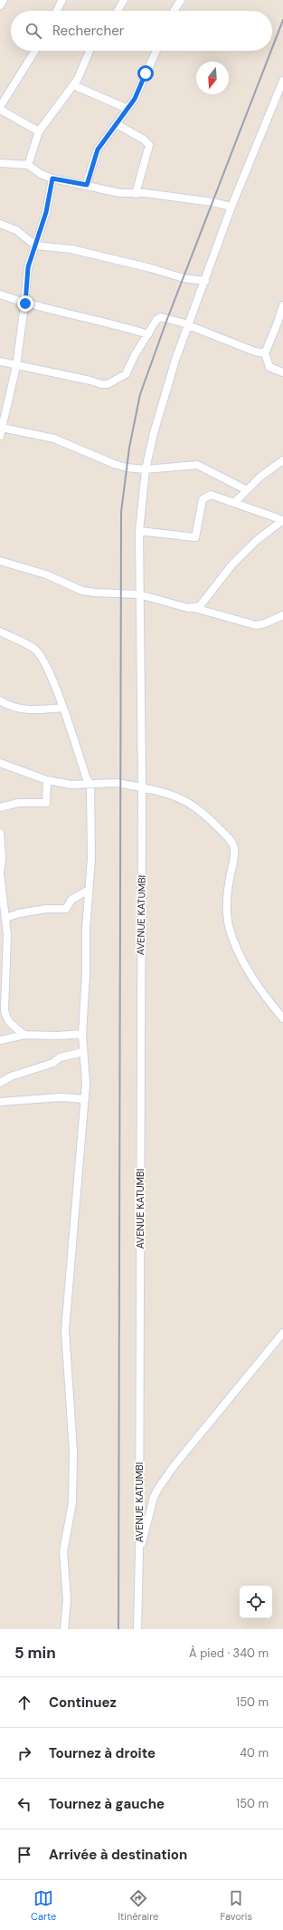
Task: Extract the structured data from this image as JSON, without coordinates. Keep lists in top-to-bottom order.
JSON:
{
  "streets": {
    "street": ["AVENUE KATUMBI"]
  },
  "north": "bottom",
  "page": {
    "search": "Rechercher",
    "heading": ["5 min", "À pied · 340 m"],
    "list": [
      ["Continuez", "150 m"],
      ["Tournez à droite", "40 m"],
      ["Tournez à gauche", "150 m"],
      "Arrivée à destination"
    ],
    "nav": ["Carte", "Itinéraire", "Favoris"]
  }
}
